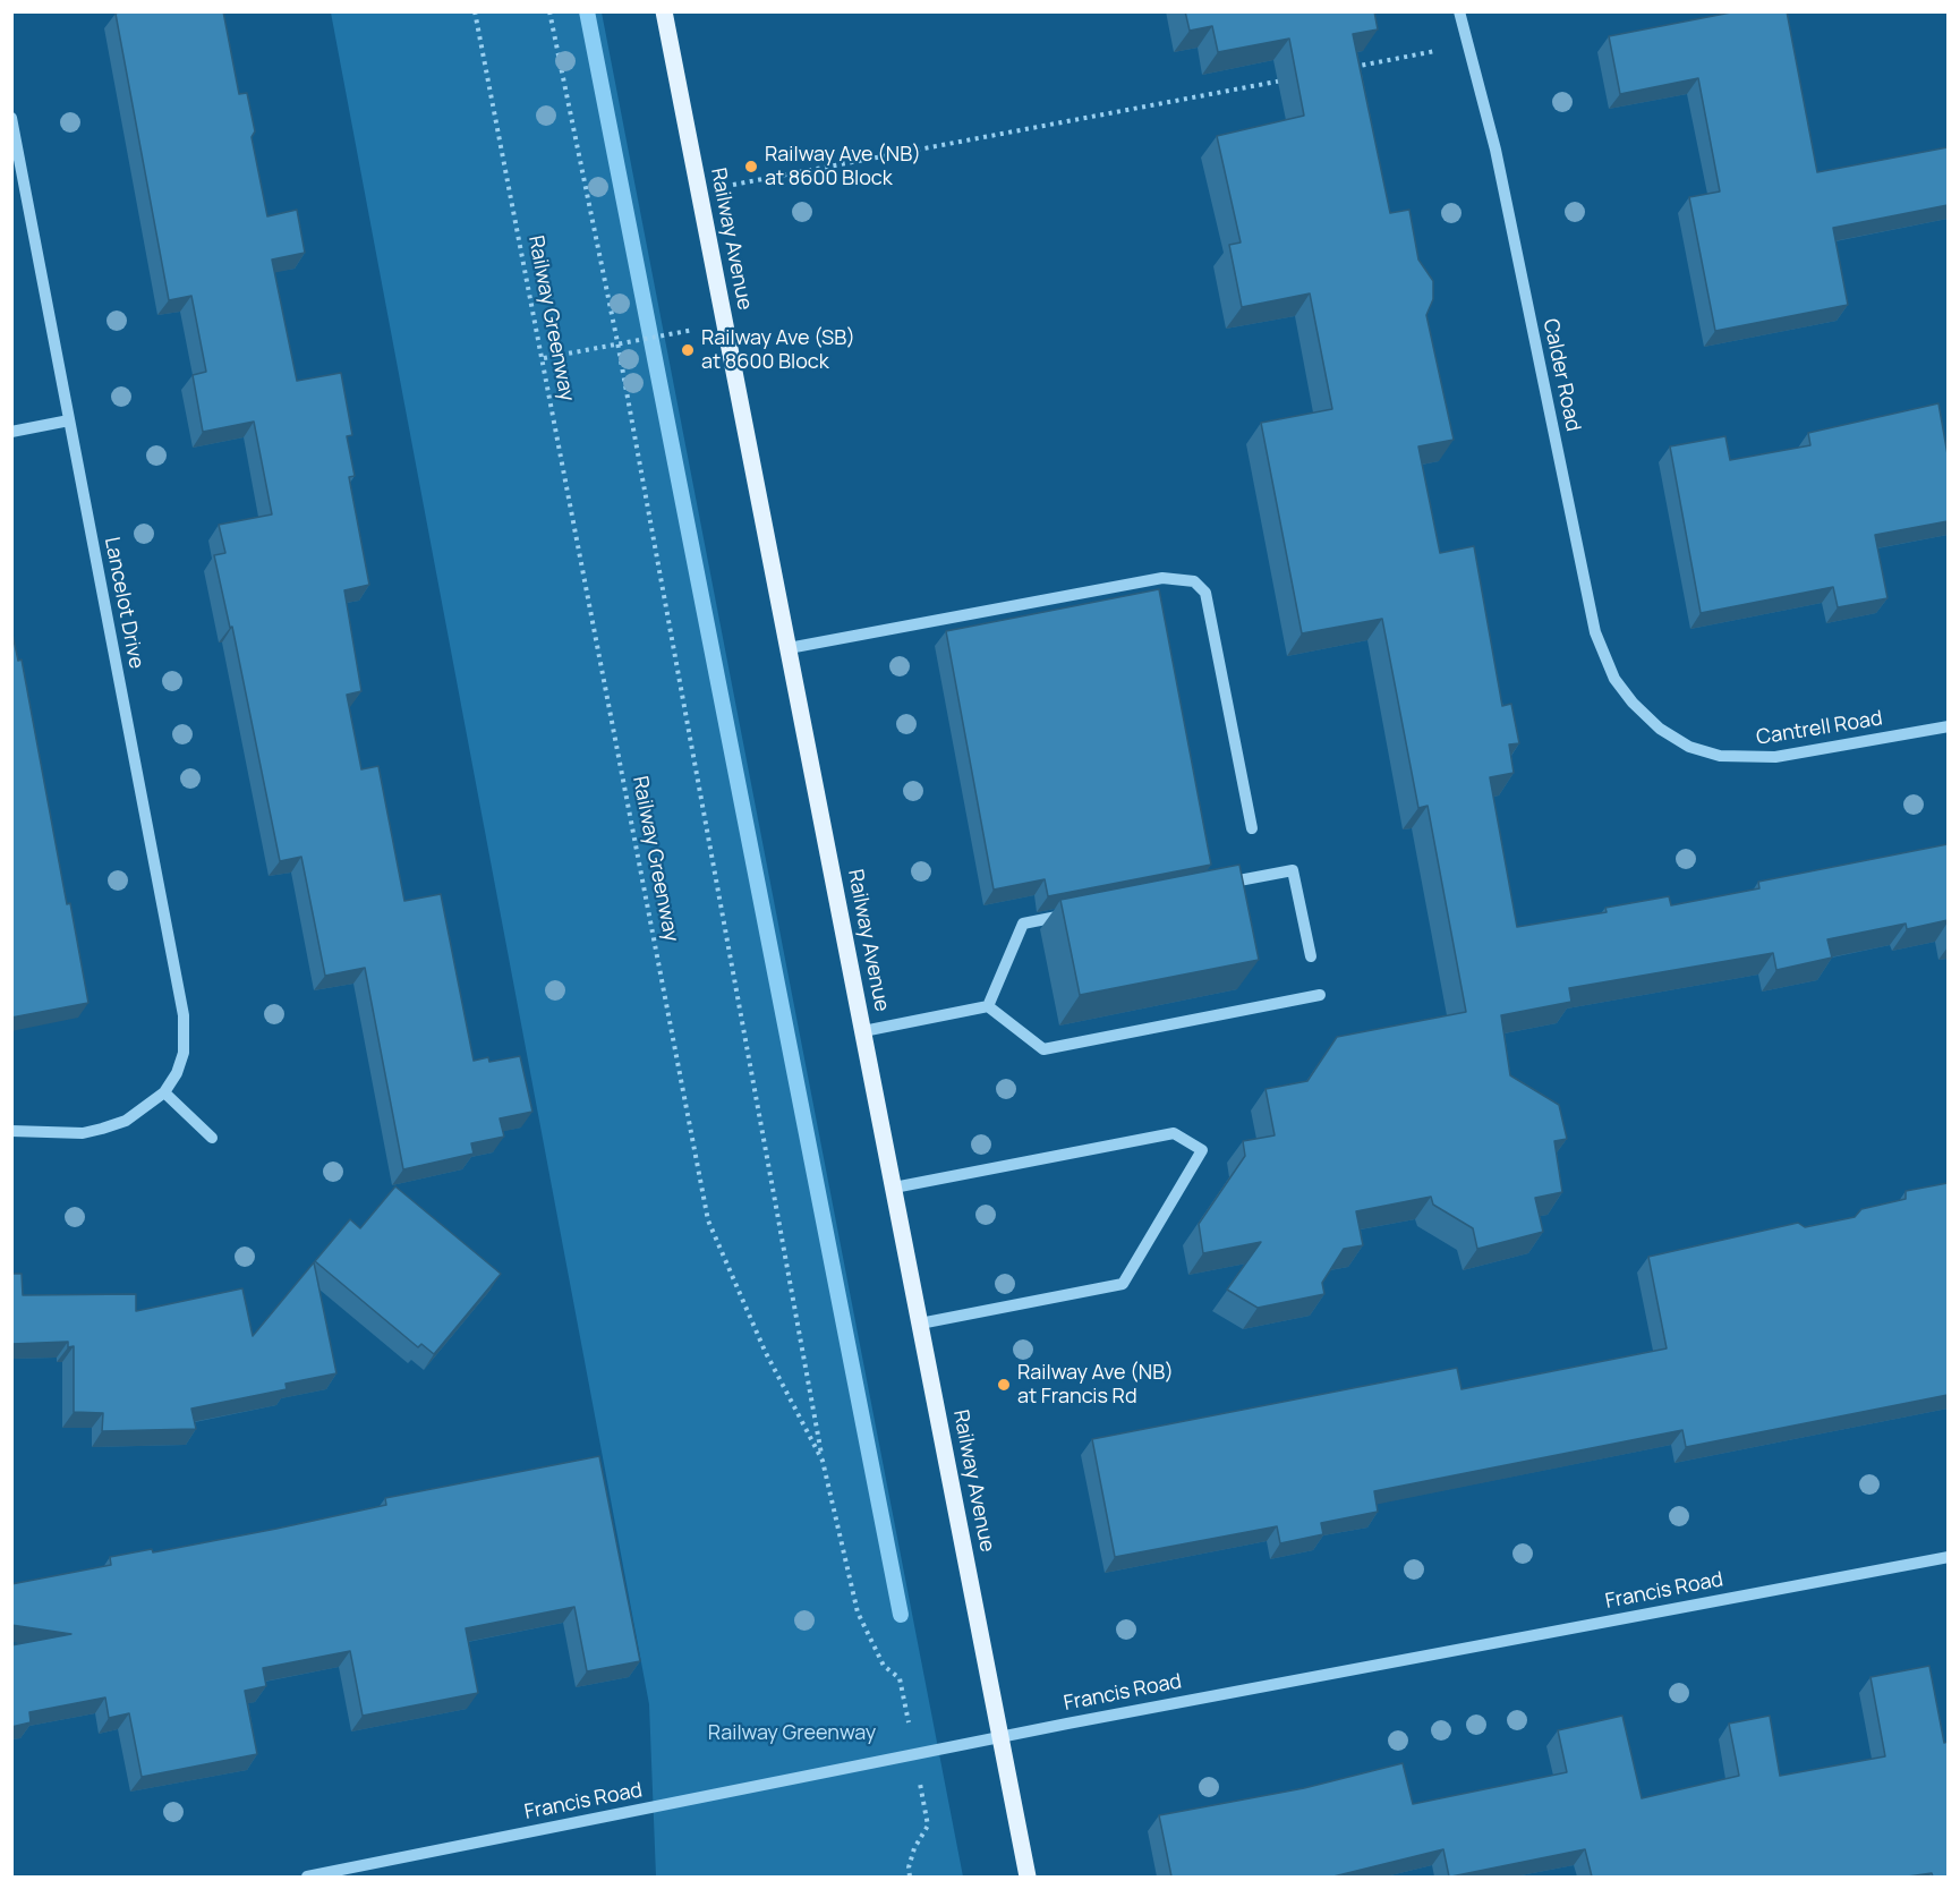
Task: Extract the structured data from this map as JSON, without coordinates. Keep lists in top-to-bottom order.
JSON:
{
  "streets": {
    "main road": ["Railway Avenue"],
    "street": [
      "Calder Road",
      "Lancelot Drive",
      "Cantrell Road",
      "Francis Road"
    ],
    "path": ["Railway Greenway"]
  },
  "crossings": [
    ["Railway Avenue", "Francis Road"],
    ["Calder Road", "Cantrell Road"]
  ],
  "parks": ["Railway Greenway"],
  "places": ["Railway Ave (NB) at 8600 Block", "Railway Ave (SB) at 8600 Block", "Railway Ave (NB) at Francis Rd"]
}
